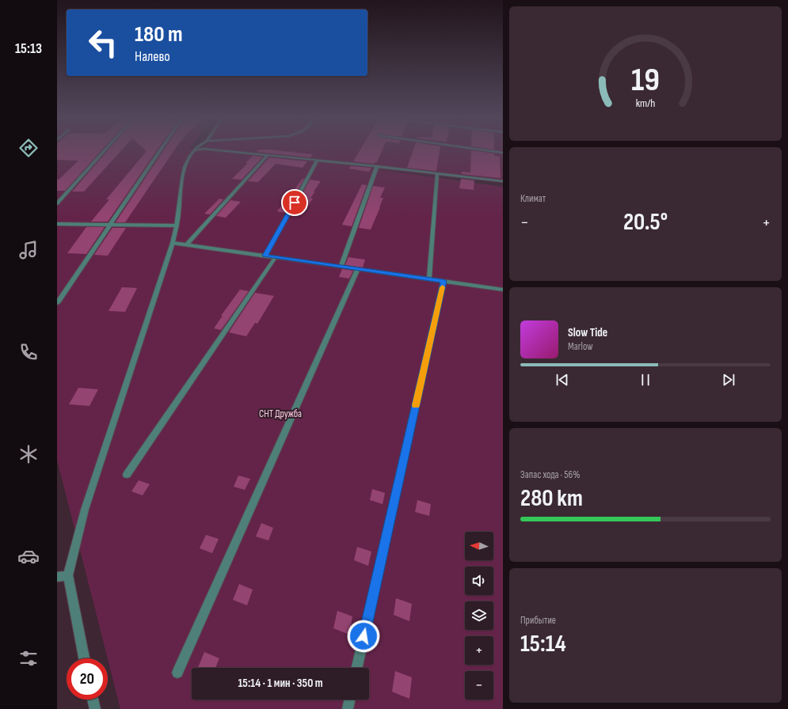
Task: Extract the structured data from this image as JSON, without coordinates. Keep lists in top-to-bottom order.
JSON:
{
  "parks": ["СНТ Дружба"],
  "north": "left",
  "page": {
    "tabs": "15:13",
    "turn": ["180 m", "Налево"],
    "tile": [
      "Климат",
      ["Запас хода · 56%", "280 km"],
      ["Прибытие", "15:14"]
    ],
    "heat": ["−", "20.5°", "+"],
    "song": ["Slow Tide", "Marlow"],
    "map_buttons": ["+", "−"],
    "limit": "20",
    "trip": "15:14 · 1 мин · 350 m",
    "gauge": ["19", "km/h"]
  }
}
